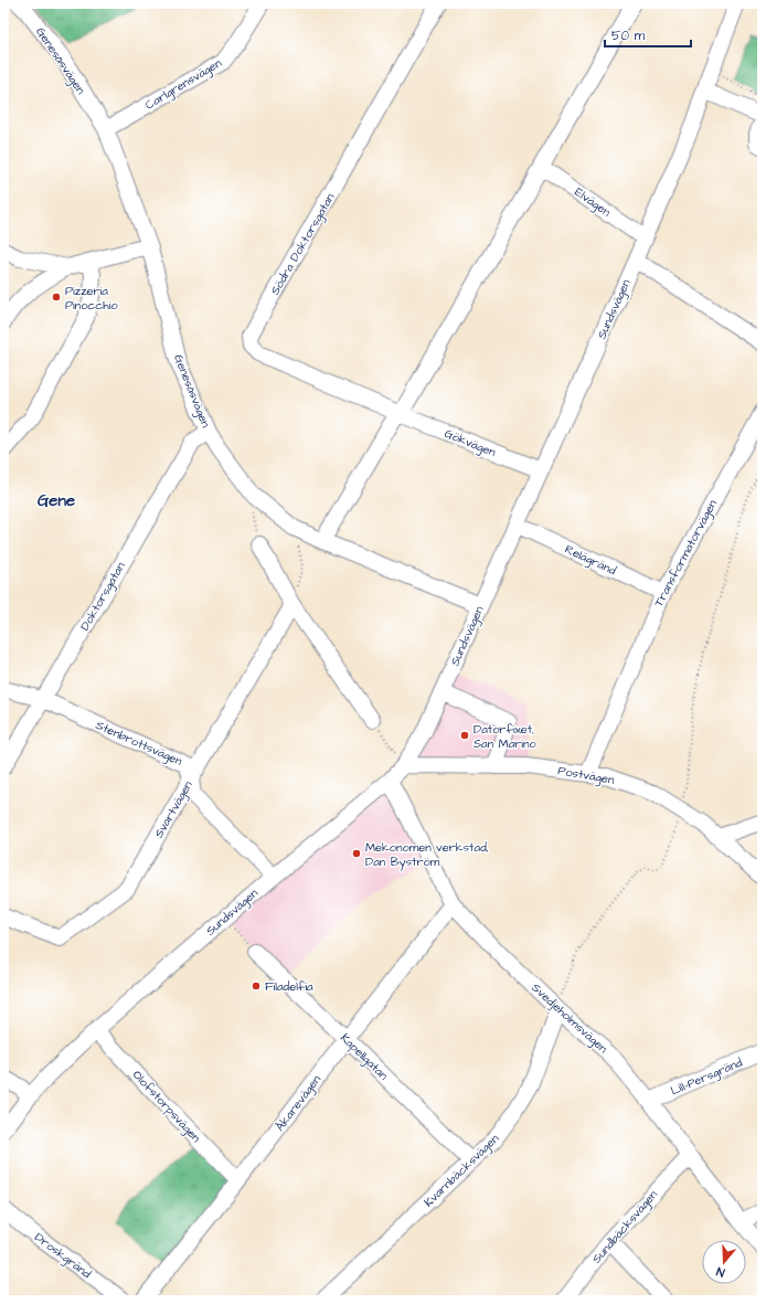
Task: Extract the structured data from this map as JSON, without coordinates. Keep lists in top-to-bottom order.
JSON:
{
  "streets": {
    "street": [
      "Genesåsvägen",
      "Carlgrensvägen",
      "Elvägen",
      "Södra Doktorsgatan",
      "Sundsvägen",
      "Gökvägen",
      "Transformatorvägen",
      "Relägränd",
      "Doktorsgatan",
      "Stenbrottsvägen",
      "Postvägen",
      "Svartvägen",
      "Svedjeholmsvägen",
      "Kapellgatan",
      "Lill-Persgränd",
      "Åkarevägen",
      "Olofstorpsvägen",
      "Kvarnbäcksvägen",
      "Sundbäcksvägen",
      "Droskgränd"
    ]
  },
  "crossings": [
    ["Genesåsvägen", "Carlgrensvägen"],
    ["Genesåsvägen", "Sundsvägen"],
    ["Genesåsvägen", "Doktorsgatan"],
    ["Elvägen", "Sundsvägen"],
    ["Södra Doktorsgatan", "Gökvägen"],
    ["Sundsvägen", "Gökvägen"],
    ["Sundsvägen", "Relägränd"],
    ["Sundsvägen", "Stenbrottsvägen"],
    ["Sundsvägen", "Postvägen"],
    ["Sundsvägen", "Svedjeholmsvägen"],
    ["Sundsvägen", "Olofstorpsvägen"],
    ["Transformatorvägen", "Relägränd"],
    ["Transformatorvägen", "Postvägen"],
    ["Doktorsgatan", "Stenbrottsvägen"],
    ["Stenbrottsvägen", "Svartvägen"],
    ["Svedjeholmsvägen", "Lill-Persgränd"],
    ["Svedjeholmsvägen", "Åkarevägen"],
    ["Svedjeholmsvägen", "Kvarnbäcksvägen"],
    ["Svedjeholmsvägen", "Sundbäcksvägen"],
    ["Kapellgatan", "Åkarevägen"],
    ["Kapellgatan", "Kvarnbäcksvägen"],
    ["Åkarevägen", "Olofstorpsvägen"]
  ],
  "districts": ["Gene"],
  "places": [
    "Pizzeria Pinocchio",
    "Datorfixet, San Marino",
    "Mekonomen verkstad, Dan Byström",
    "Filadelfia"
  ],
  "scale_bar": "50 m",
  "north": "bottom"
}
